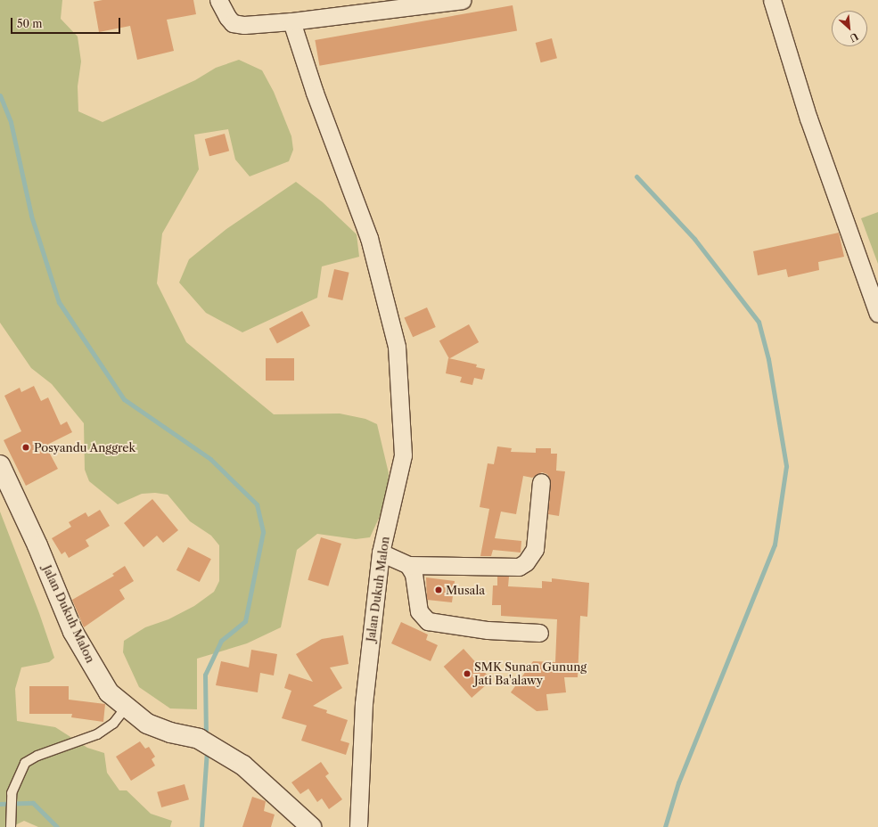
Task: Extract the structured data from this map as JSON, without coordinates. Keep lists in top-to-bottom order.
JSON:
{
  "streets": {
    "street": ["Jalan Dukuh Malon"]
  },
  "places": ["Posyandu Anggrek", "Musala", "SMK Sunan Gunung Jati Ba'alawy"],
  "scale_bar": "50 m",
  "north": "bottom right"
}
